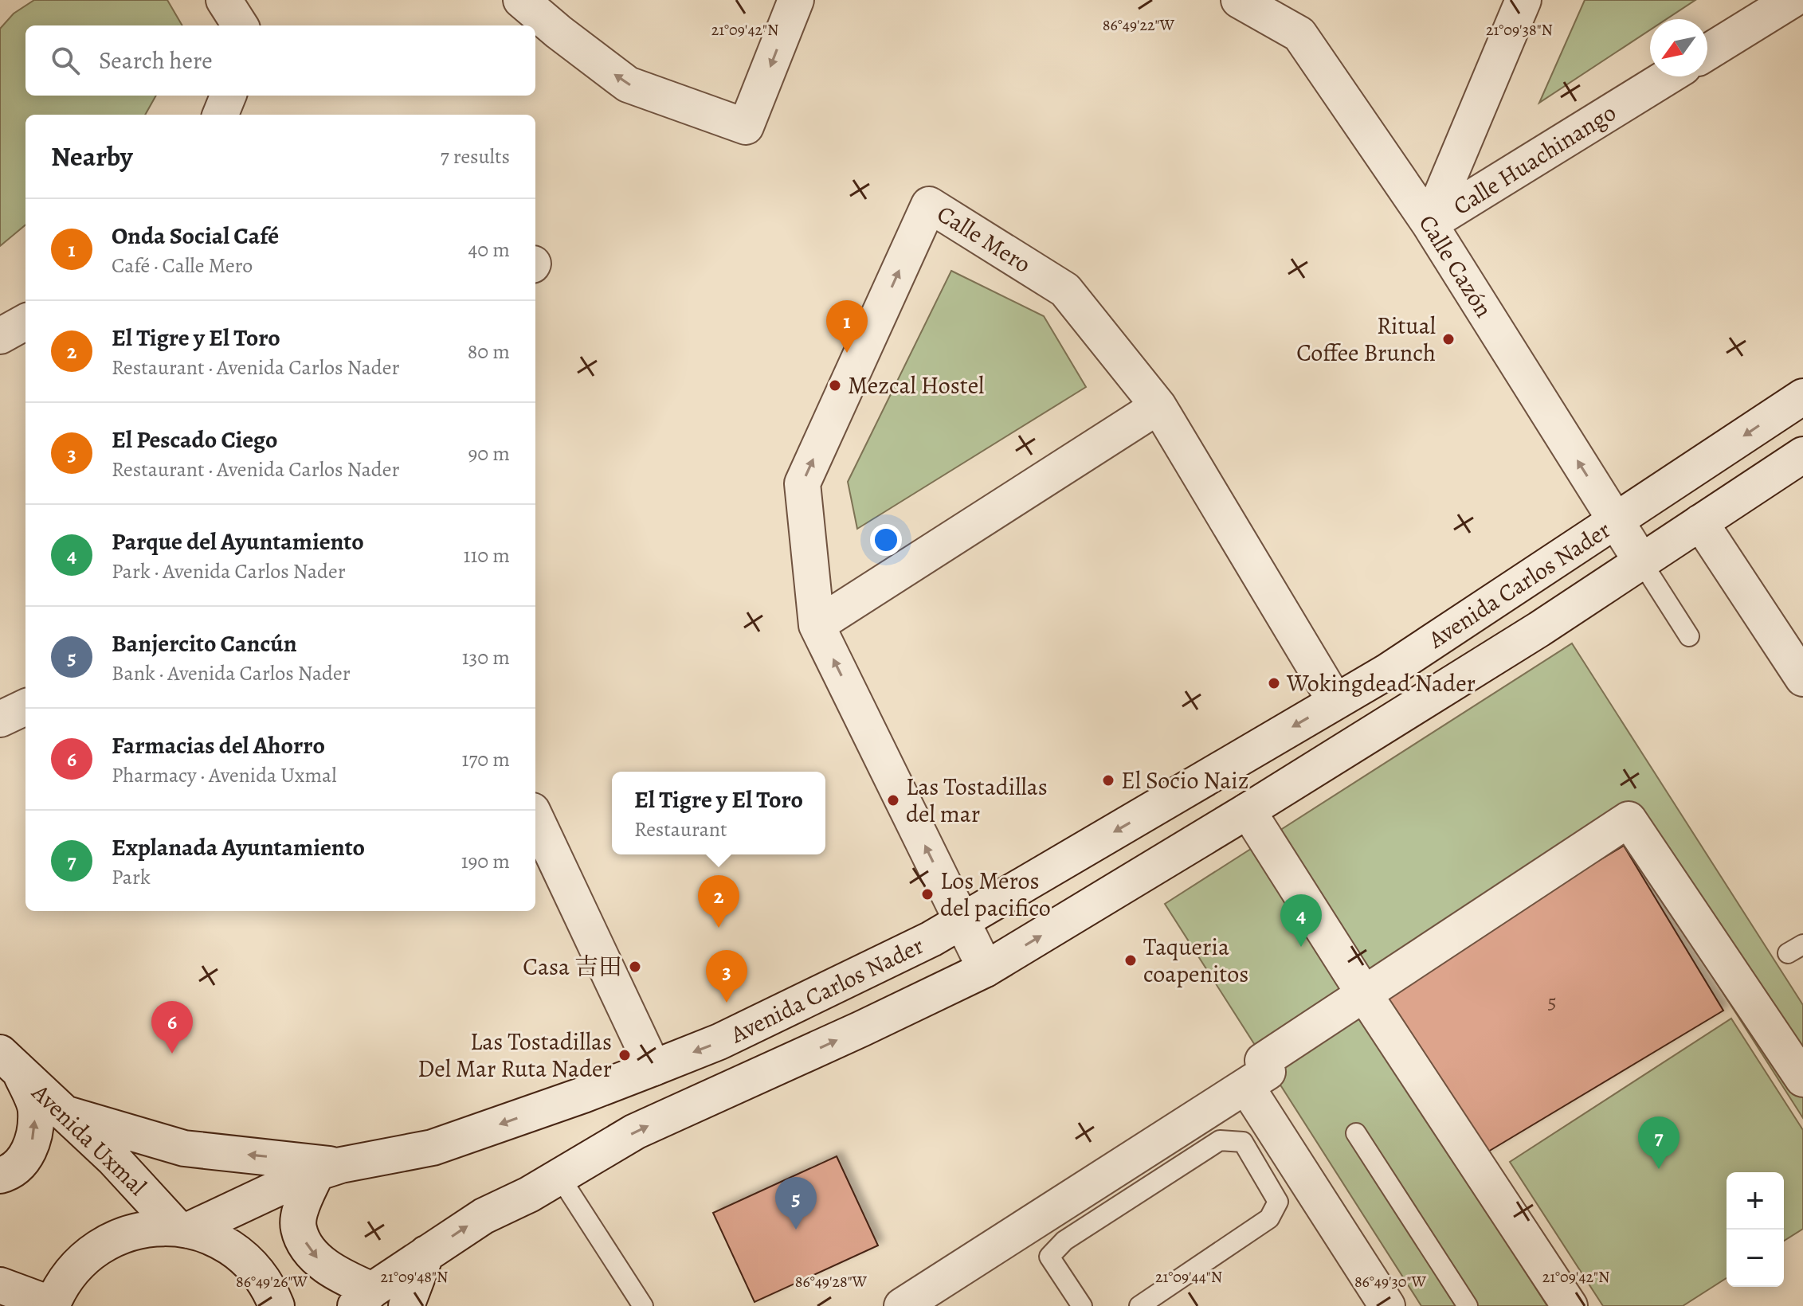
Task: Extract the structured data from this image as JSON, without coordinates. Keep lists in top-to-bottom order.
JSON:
{
  "streets": {
    "street": [
      "Calle Huachinango",
      "Calle Mero",
      "Calle Cazón",
      "Avenida Carlos Nader",
      "Avenida Uxmal"
    ]
  },
  "crossings": [
    ["Calle Huachinango", "Calle Cazón"],
    ["Calle Mero", "Avenida Carlos Nader"],
    ["Calle Cazón", "Avenida Carlos Nader"],
    ["Avenida Carlos Nader", "Avenida Uxmal"]
  ],
  "one_way": ["Calle Cazón"],
  "places": [
    "Ritual Coffee Brunch",
    "Mezcal Hostel",
    "Wokingdead Nader",
    "El Socio Naiz",
    "Las Tostadillas del mar",
    "Los Meros del pacifico",
    "Taqueria coapenitos",
    "Casa 吉田",
    "Las Tostadillas Del Mar Ruta Nader"
  ],
  "house_numbers": ["5"],
  "north": "bottom left",
  "page": {
    "search": "Search here",
    "heading": ["Nearby", "7 results"],
    "list": [
      {
        "mark": "1",
        "name": "Onda Social Café",
        "note": "Café · Calle Mero",
        "value": "40 m"
      },
      {
        "mark": "2",
        "name": "El Tigre y El Toro",
        "note": "Restaurant · Avenida Carlos Nader",
        "value": "80 m"
      },
      {
        "mark": "3",
        "name": "El Pescado Ciego",
        "note": "Restaurant · Avenida Carlos Nader",
        "value": "90 m"
      },
      {
        "mark": "4",
        "name": "Parque del Ayuntamiento",
        "note": "Park · Avenida Carlos Nader",
        "value": "110 m"
      },
      {
        "mark": "5",
        "name": "Banjercito Cancún",
        "note": "Bank · Avenida Carlos Nader",
        "value": "130 m"
      },
      {
        "mark": "6",
        "name": "Farmacias del Ahorro",
        "note": "Pharmacy · Avenida Uxmal",
        "value": "170 m"
      },
      {
        "mark": "7",
        "name": "Explanada Ayuntamiento",
        "note": "Park",
        "value": "190 m"
      }
    ],
    "pins": [
      "1",
      "2",
      "4",
      "3",
      "6",
      "7",
      "5"
    ],
    "popup": ["El Tigre y El Toro", "Restaurant"],
    "map_buttons": ["+", "−"]
  },
  "coordinates": [
    "86°49'22\"W",
    "21°09'38\"N",
    "21°09'42\"N",
    "21°09'48\"N",
    "21°09'44\"N",
    "86°49'26\"W",
    "86°49'28\"W",
    "86°49'30\"W"
  ]
}
